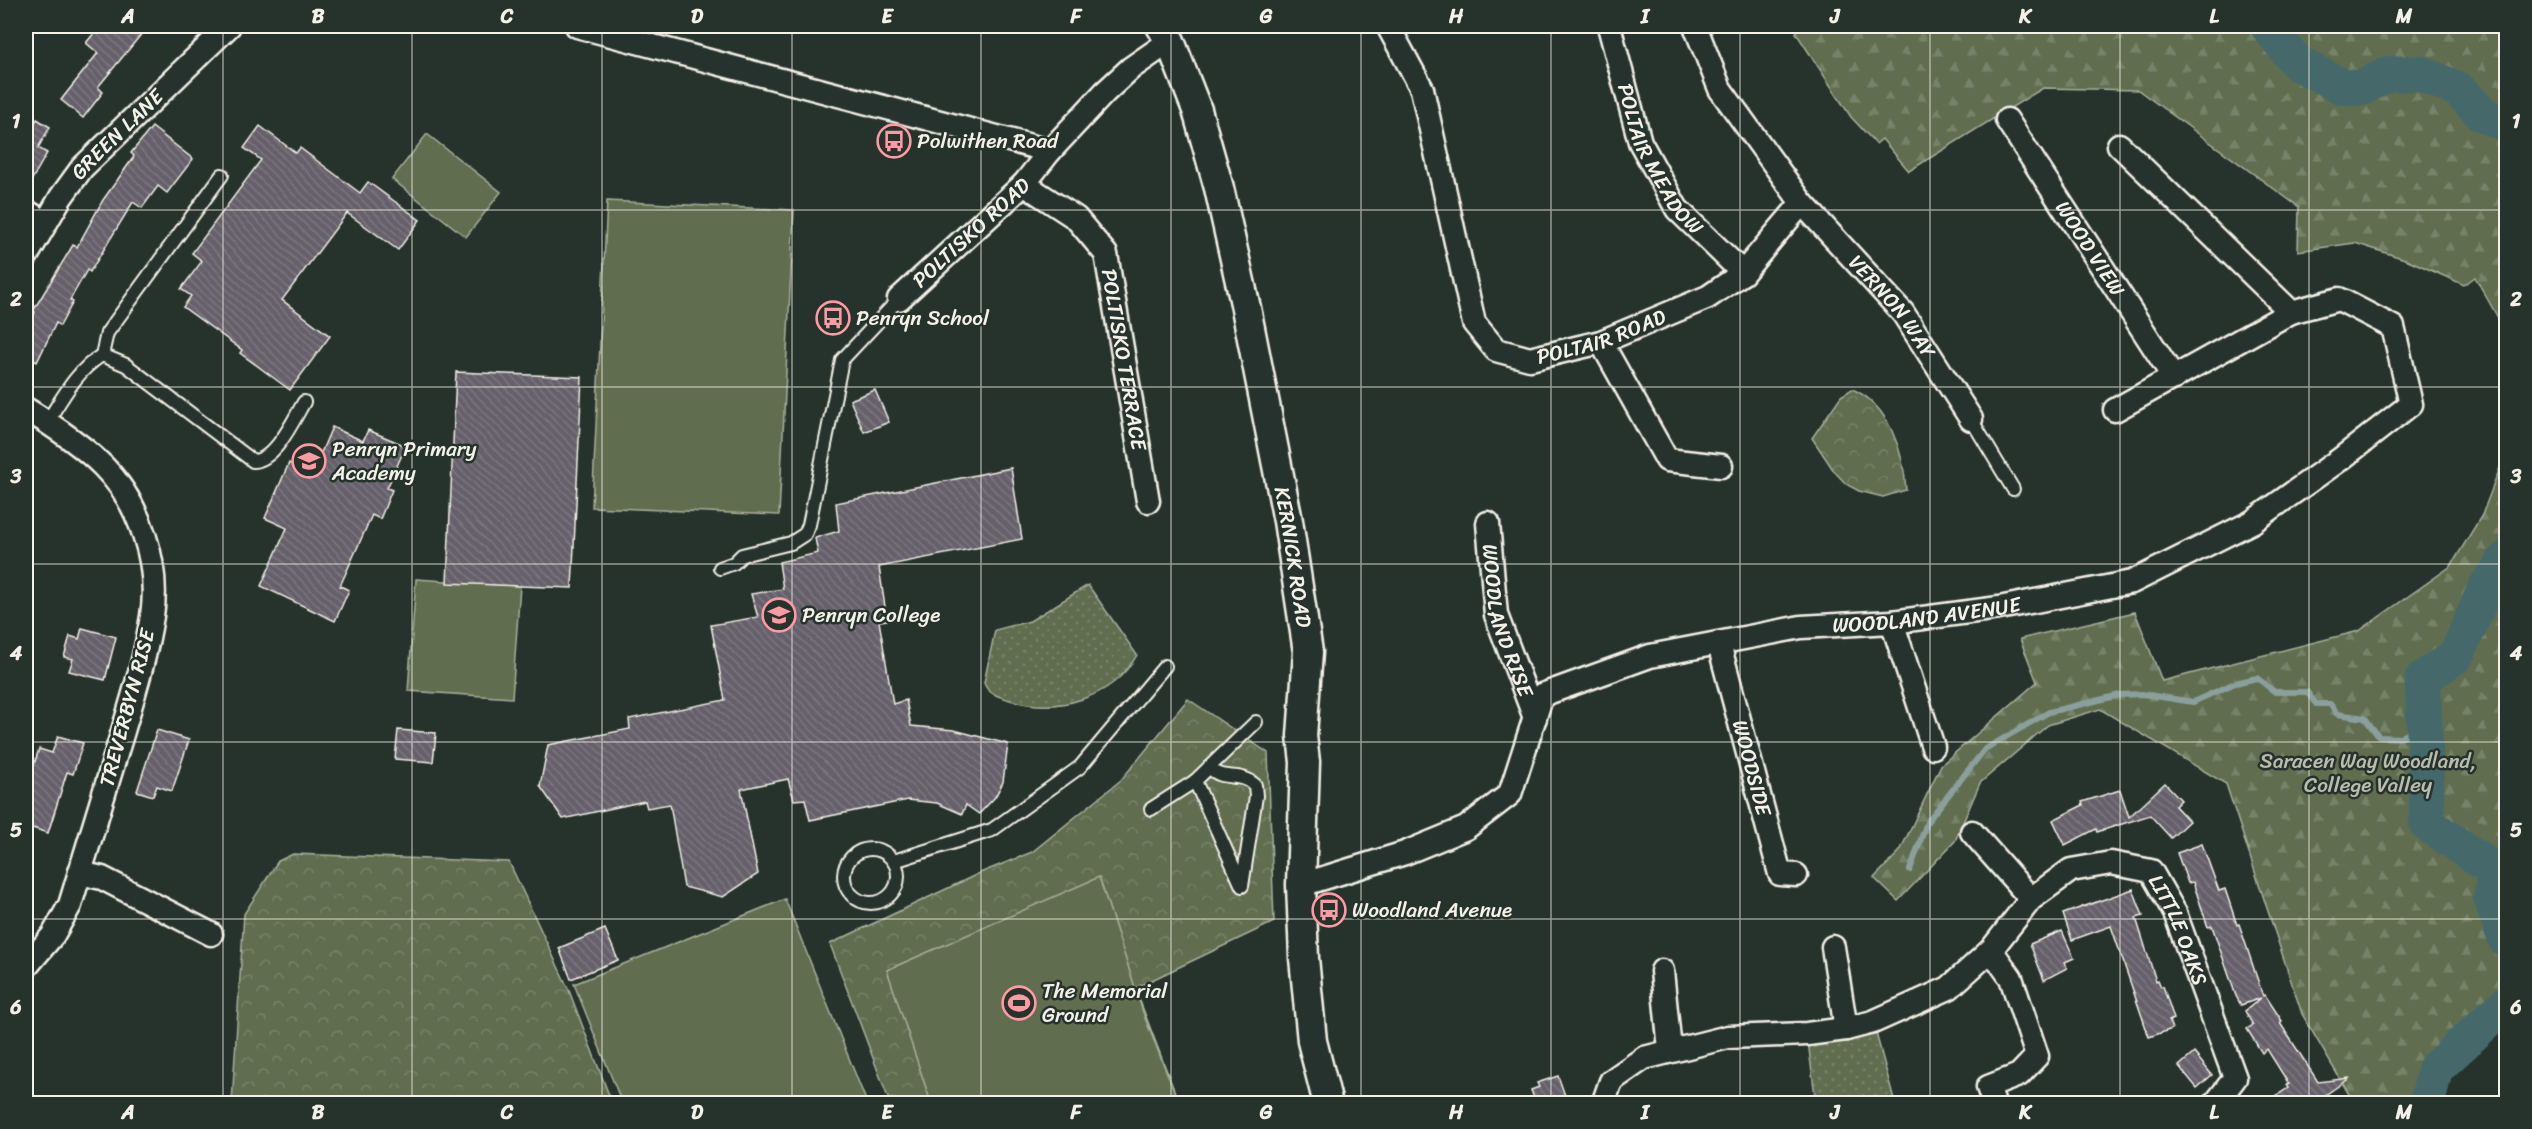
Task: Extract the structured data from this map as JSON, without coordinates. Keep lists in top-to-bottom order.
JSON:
{
  "streets": {
    "street": [
      "GREEN LANE",
      "POLTAIR MEADOW",
      "POLTISKO ROAD",
      "WOOD VIEW",
      "VERNON WAY",
      "POLTAIR ROAD",
      "POLTISKO TERRACE",
      "KERNICK ROAD",
      "WOODLAND AVENUE",
      "WOODLAND RISE",
      "TREVERBYN RISE",
      "WOODSIDE",
      "LITTLE OAKS"
    ]
  },
  "crossings": [
    ["POLTAIR MEADOW", "POLTAIR ROAD"],
    ["POLTISKO ROAD", "POLTISKO TERRACE"],
    ["POLTISKO ROAD", "KERNICK ROAD"],
    ["WOOD VIEW", "WOODLAND AVENUE"],
    ["VERNON WAY", "POLTAIR ROAD"],
    ["KERNICK ROAD", "WOODLAND AVENUE"],
    ["WOODLAND AVENUE", "WOODLAND RISE"],
    ["WOODLAND AVENUE", "WOODSIDE"]
  ],
  "parks": ["Saracen Way Woodland, College Valley"],
  "places": {
    "bus stop": ["Polwithen Road", "Penryn School", "Woodland Avenue"],
    "school or university": ["Penryn Primary Academy", "Penryn College"],
    "sports": ["The Memorial Ground"]
  },
  "grid": {
    "columns": [
      "A",
      "B",
      "C",
      "D",
      "E",
      "F",
      "G",
      "H",
      "I",
      "J",
      "K",
      "L",
      "M"
    ],
    "rows": [
      "1",
      "2",
      "3",
      "4",
      "5",
      "6"
    ]
  }
}
